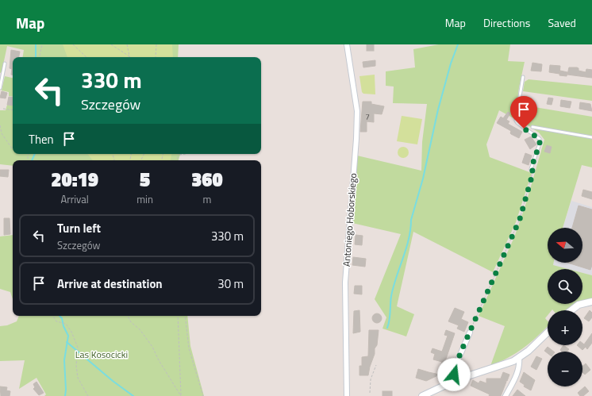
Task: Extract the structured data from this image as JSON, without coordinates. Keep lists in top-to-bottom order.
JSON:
{
  "streets": {
    "street": ["Antoniego Hoborskiego"]
  },
  "parks": ["Las Kosocicki"],
  "house_numbers": ["7"],
  "north": "left",
  "page": {
    "header": "Map",
    "nav": ["Map", "Directions", "Saved"],
    "turn": ["330 m", "Szczegów"],
    "then": "Then",
    "eta": [
      "20:19",
      "Arrival",
      "5",
      "min",
      "360",
      "m"
    ],
    "list": [
      {
        "name": "Turn left",
        "note": "Szczegów",
        "value": "330 m"
      },
      {
        "name": "Arrive at destination",
        "value": "30 m"
      }
    ],
    "map_buttons": ["+", "−"]
  }
}
